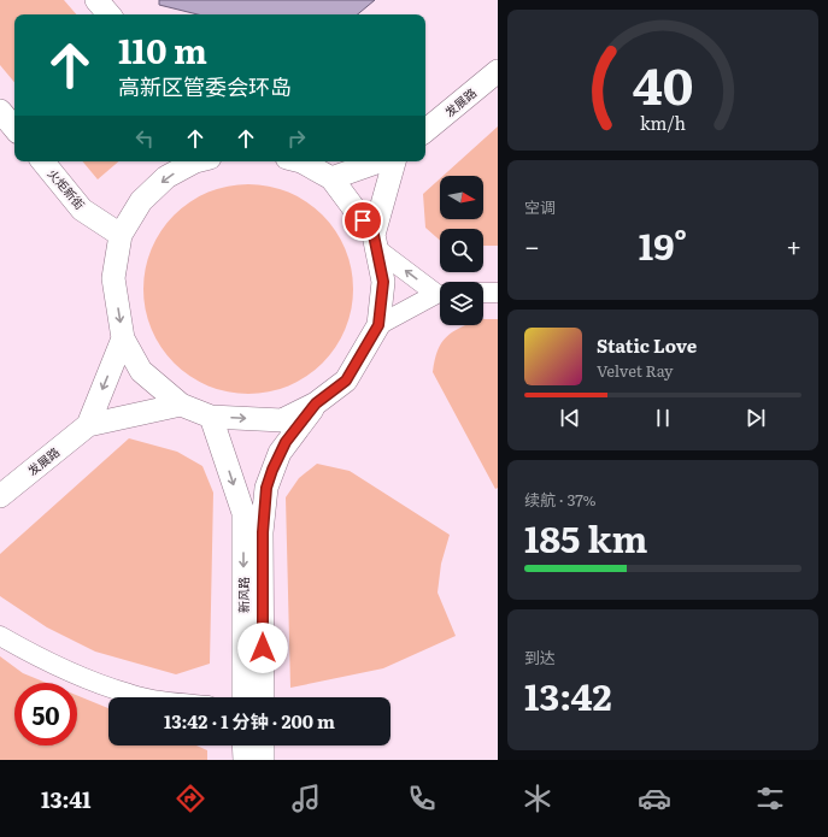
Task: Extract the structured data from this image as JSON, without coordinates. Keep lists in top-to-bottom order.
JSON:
{
  "streets": {
    "main road": ["发展路", "火炬新街", "新风路"]
  },
  "north": "right",
  "page": {
    "turn": ["110 m", "高新区管委会环岛"],
    "tile": [
      "空调",
      ["续航 · 37%", "185 km"],
      ["到达", "13:42"]
    ],
    "heat": ["−", "19°", "+"],
    "song": ["Static Love", "Velvet Ray"],
    "limit": "50",
    "trip": "13:42 · 1 分钟 · 200 m",
    "tabs": "13:41",
    "gauge": ["40", "km/h"]
  }
}
